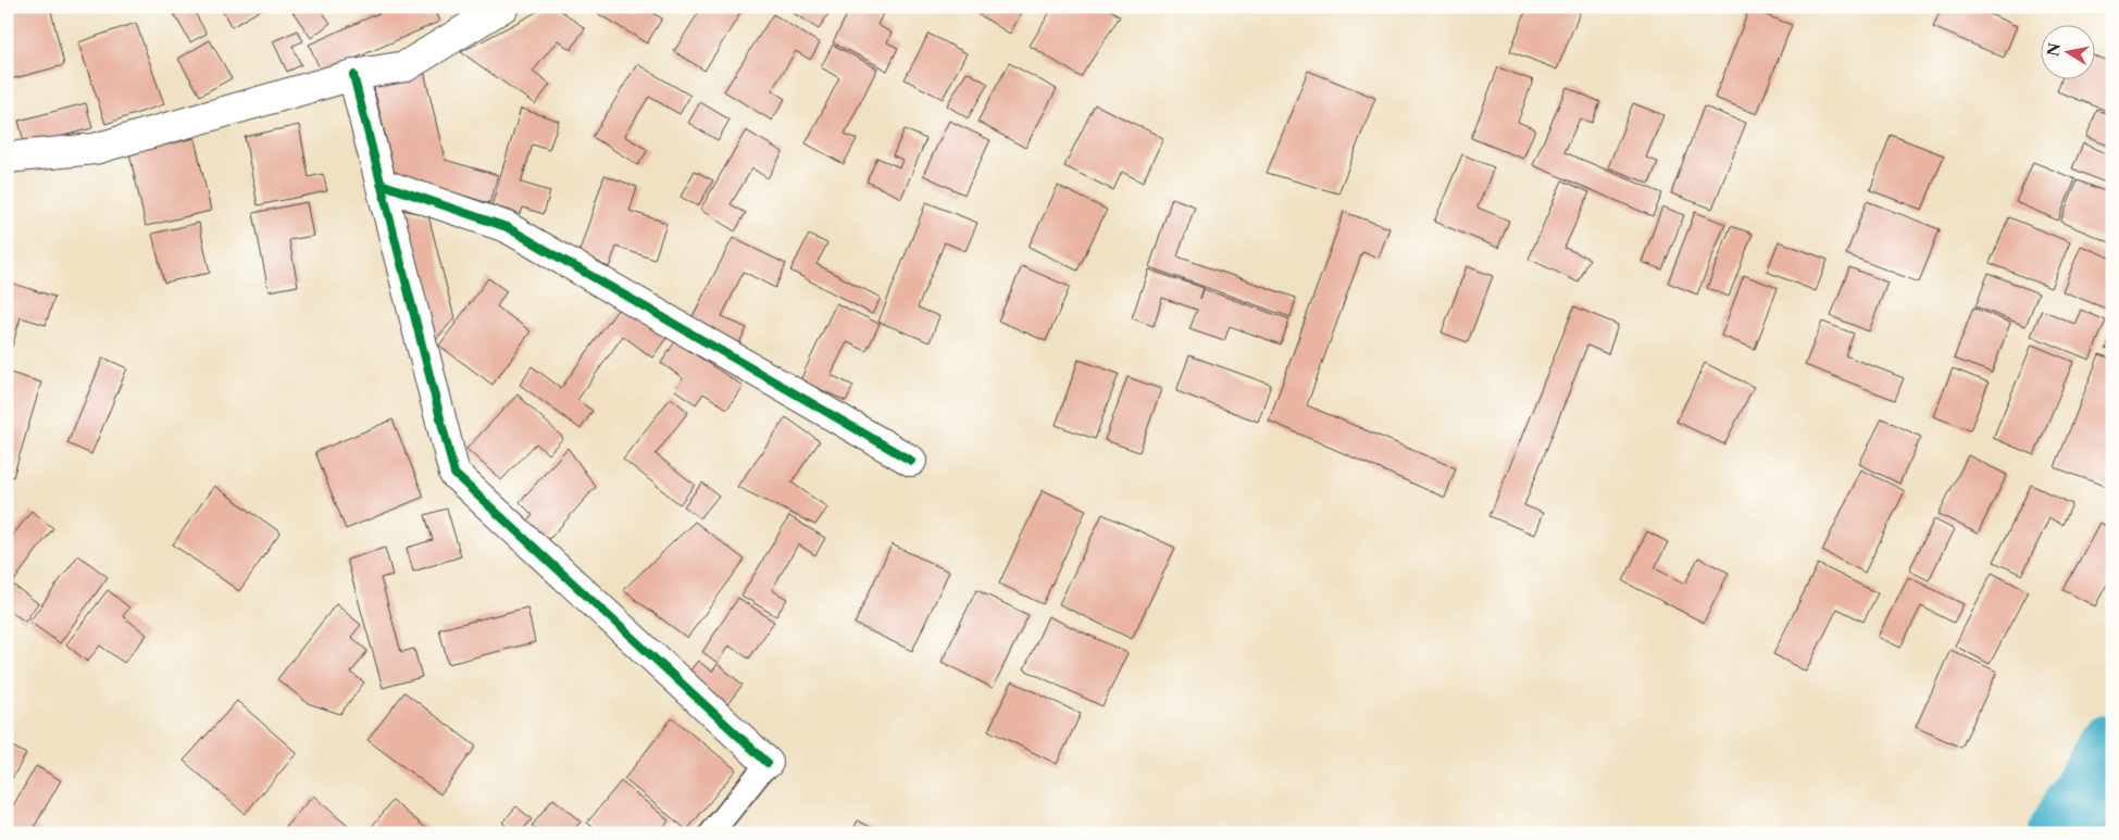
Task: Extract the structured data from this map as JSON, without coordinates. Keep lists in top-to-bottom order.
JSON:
{
  "north": "left"
}
